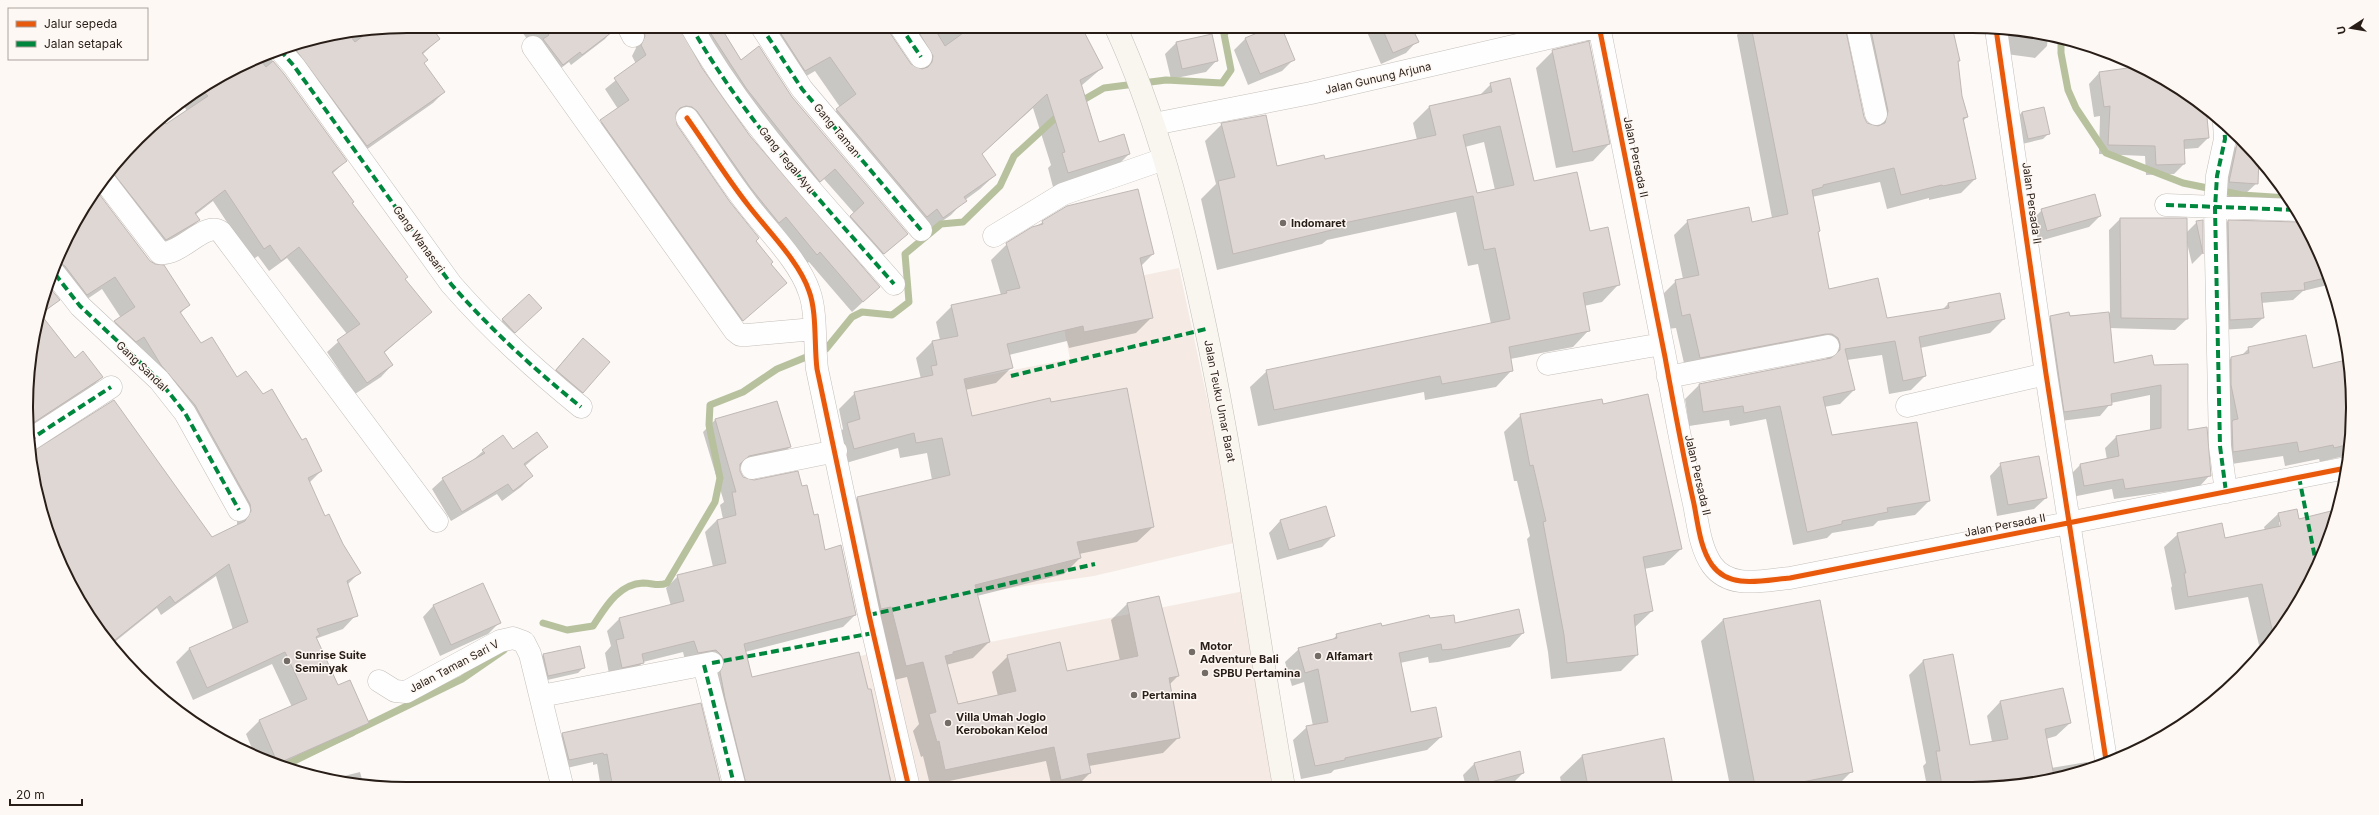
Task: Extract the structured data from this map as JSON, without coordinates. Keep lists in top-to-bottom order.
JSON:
{
  "streets": {
    "main road": ["Jalan Teuku Umar Barat"],
    "street": [
      "Jalan Gunung Arjuna",
      "Gang Taman",
      "Jalan Persada II",
      "Gang Tegal Ayu",
      "Gang Wanasari",
      "Gang Sandal",
      "Jalan Taman Sari V"
    ]
  },
  "crossings": [
    ["Jalan Gunung Arjuna", "Jalan Teuku Umar Barat"]
  ],
  "places": [
    "Indomaret",
    "Motor Adventure Bali",
    "Alfamart",
    "Sunrise Suite Seminyak",
    "SPBU Pertamina",
    "Pertamina",
    "Villa Umah Joglo Kerobokan Kelod"
  ],
  "legend": ["Jalur sepeda", "Jalan setapak"],
  "scale_bar": "20 m",
  "north": "left"
}
